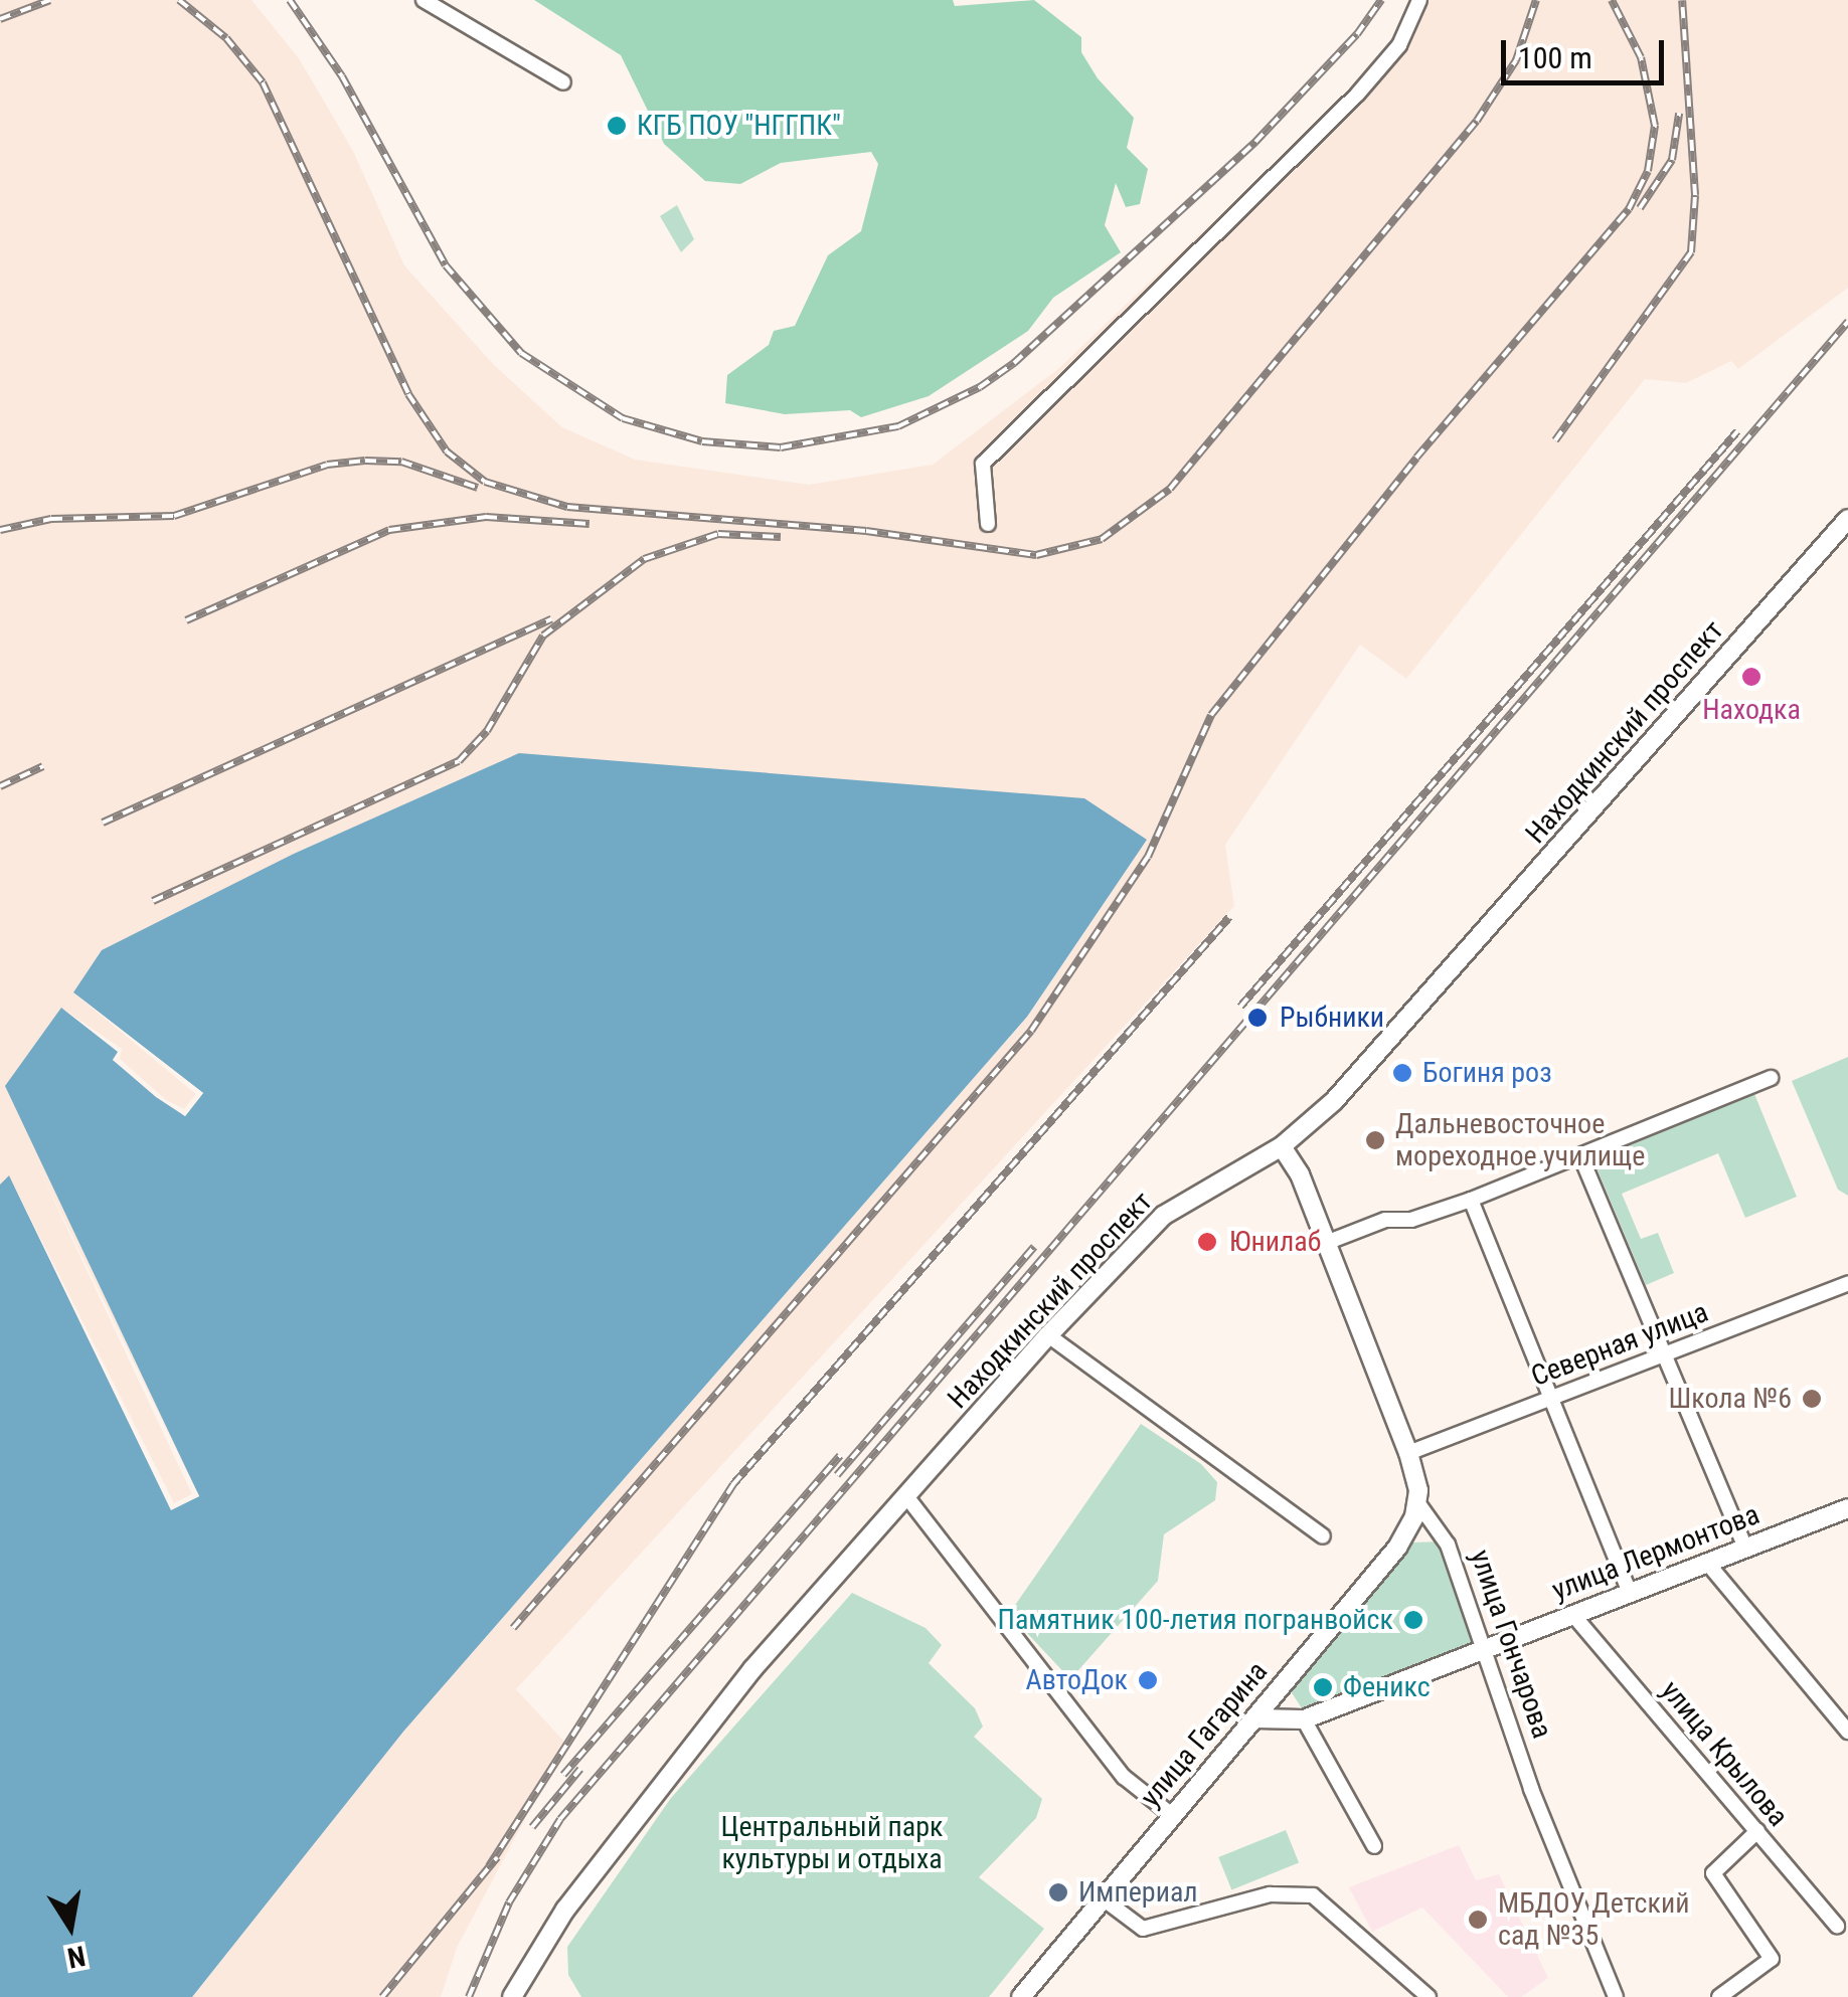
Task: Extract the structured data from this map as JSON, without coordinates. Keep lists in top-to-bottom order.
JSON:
{
  "streets": {
    "main road": [
      "Находкинский проспект",
      "улица Лермонтова",
      "улица Гончарова",
      "улица Гагарина"
    ],
    "street": ["Северная улица", "улица Крылова"]
  },
  "crossings": [
    ["Находкинский проспект", "улица Гончарова"],
    ["Северная улица", "улица Гончарова"],
    ["улица Лермонтова", "улица Гончарова"],
    ["улица Лермонтова", "улица Гагарина"],
    ["улица Лермонтова", "улица Крылова"],
    ["улица Гончарова", "улица Гагарина"]
  ],
  "parks": ["Центральный парк культуры и отдыха"],
  "places": [
    "КГБ ПОУ \"НГГПК\"",
    "Находка",
    "Рыбники",
    "Богиня роз",
    "Дальневосточное мореходное училище",
    "Юнилаб",
    "Школа №6",
    "Памятник 100-летия погранвойск",
    "АвтоДок",
    "Феникс",
    "Империал",
    "МБДОУ Детский сад №35"
  ],
  "scale_bar": "100 m",
  "north": "bottom"
}
